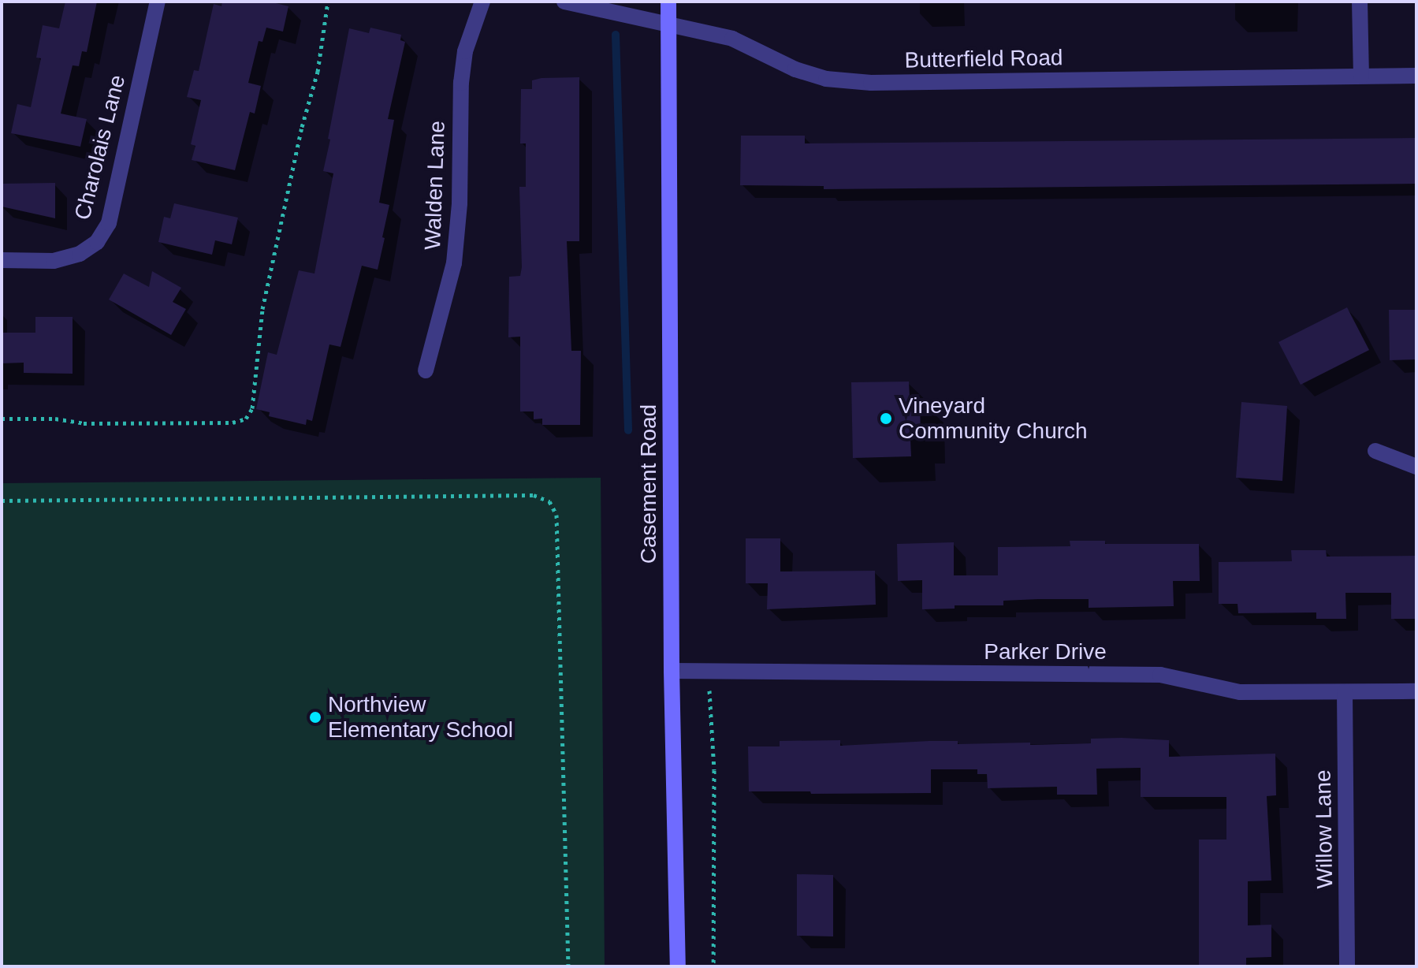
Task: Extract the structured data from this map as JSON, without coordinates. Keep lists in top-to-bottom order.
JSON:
{
  "streets": {
    "street": [
      "Butterfield Road",
      "Charolais Lane",
      "Walden Lane",
      "Casement Road",
      "Parker Drive",
      "Willow Lane"
    ]
  },
  "crossings": [
    ["Butterfield Road", "Casement Road"],
    ["Casement Road", "Parker Drive"],
    ["Parker Drive", "Willow Lane"]
  ],
  "places": ["Vineyard Community Church", "Northview Elementary School"]
}
